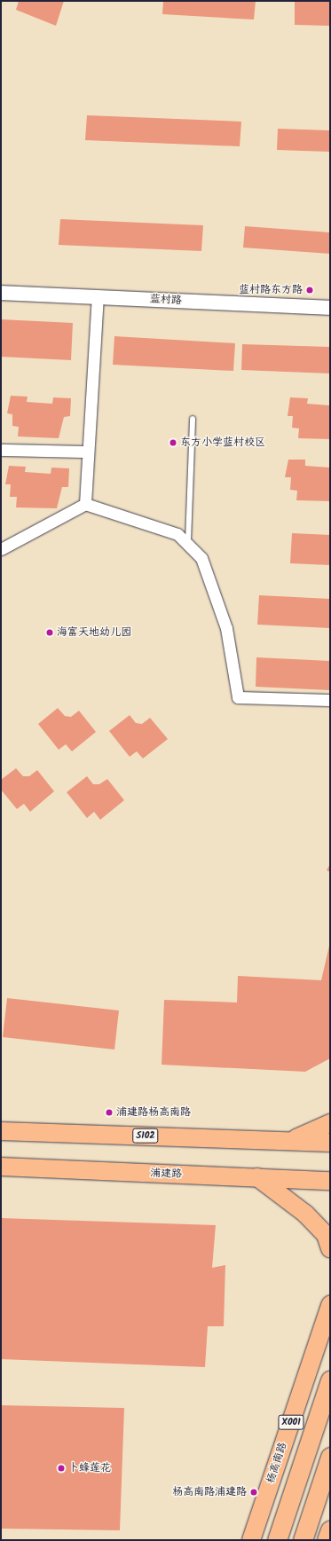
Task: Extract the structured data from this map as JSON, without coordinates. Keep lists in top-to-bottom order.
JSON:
{
  "streets": {
    "highway": ["X001"],
    "main road": ["S102", "浦建路", "杨高南路"],
    "street": ["蓝村路"]
  },
  "places": [
    "蓝村路东方路",
    "东方小学蓝村校区",
    "海富天地幼儿园",
    "浦建路杨高南路",
    "卜蜂莲花",
    "杨高南路浦建路"
  ]
}
